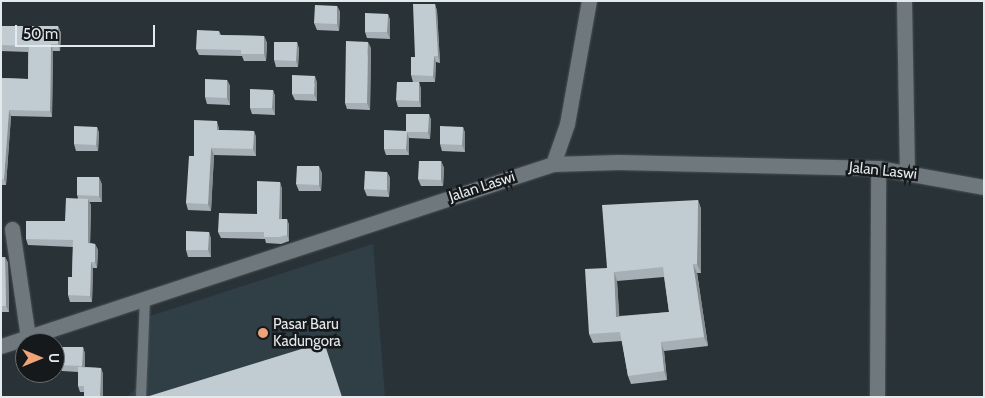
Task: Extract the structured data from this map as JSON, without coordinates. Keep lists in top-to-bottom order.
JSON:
{
  "streets": {
    "street": ["Jalan Laswi"]
  },
  "places": ["Pasar Baru Kadungora"],
  "scale_bar": "50 m",
  "north": "right"
}
